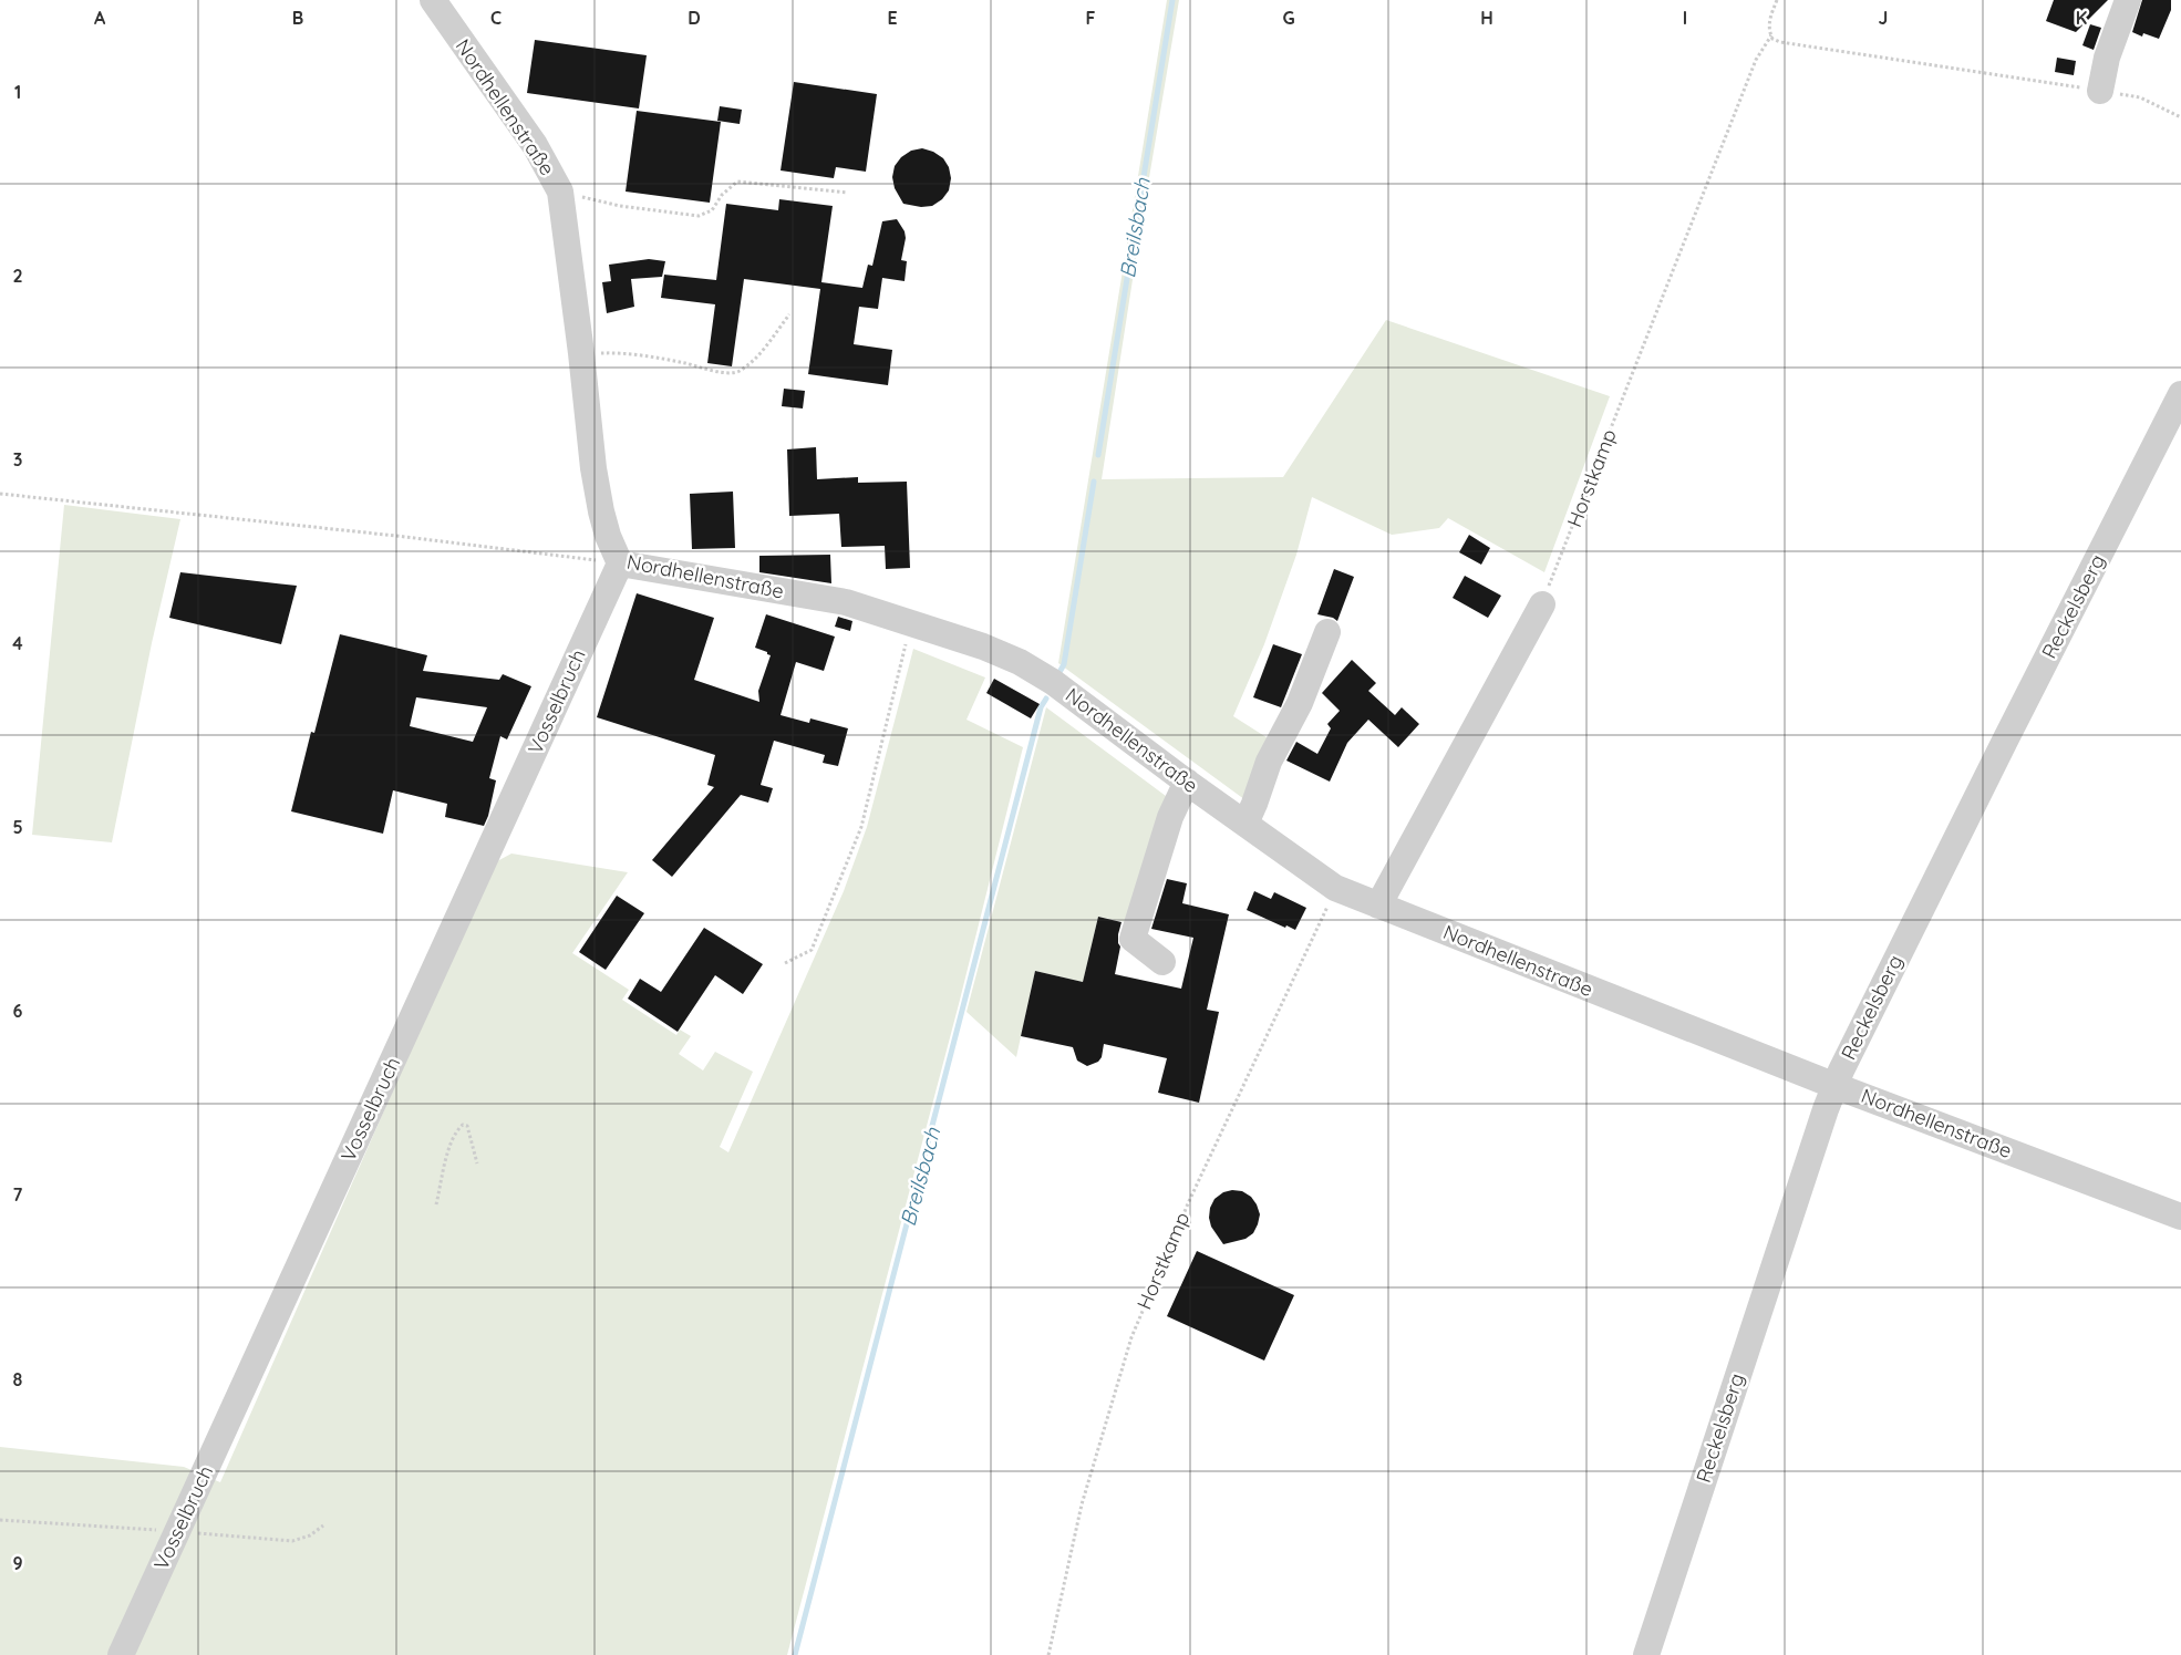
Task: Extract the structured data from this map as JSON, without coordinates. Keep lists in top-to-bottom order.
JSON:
{
  "streets": {
    "street": ["Nordhellenstraße", "Reckelsberg", "Vosselbruch"],
    "path": ["Horstkamp"]
  },
  "crossings": [
    ["Nordhellenstraße", "Horstkamp"],
    ["Nordhellenstraße", "Reckelsberg"],
    ["Nordhellenstraße", "Vosselbruch"]
  ],
  "water": ["Breilsbach"],
  "grid": {
    "columns": [
      "A",
      "B",
      "C",
      "D",
      "E",
      "F",
      "G",
      "H",
      "I",
      "J",
      "K"
    ],
    "rows": [
      "1",
      "2",
      "3",
      "4",
      "5",
      "6",
      "7",
      "8",
      "9"
    ]
  }
}
